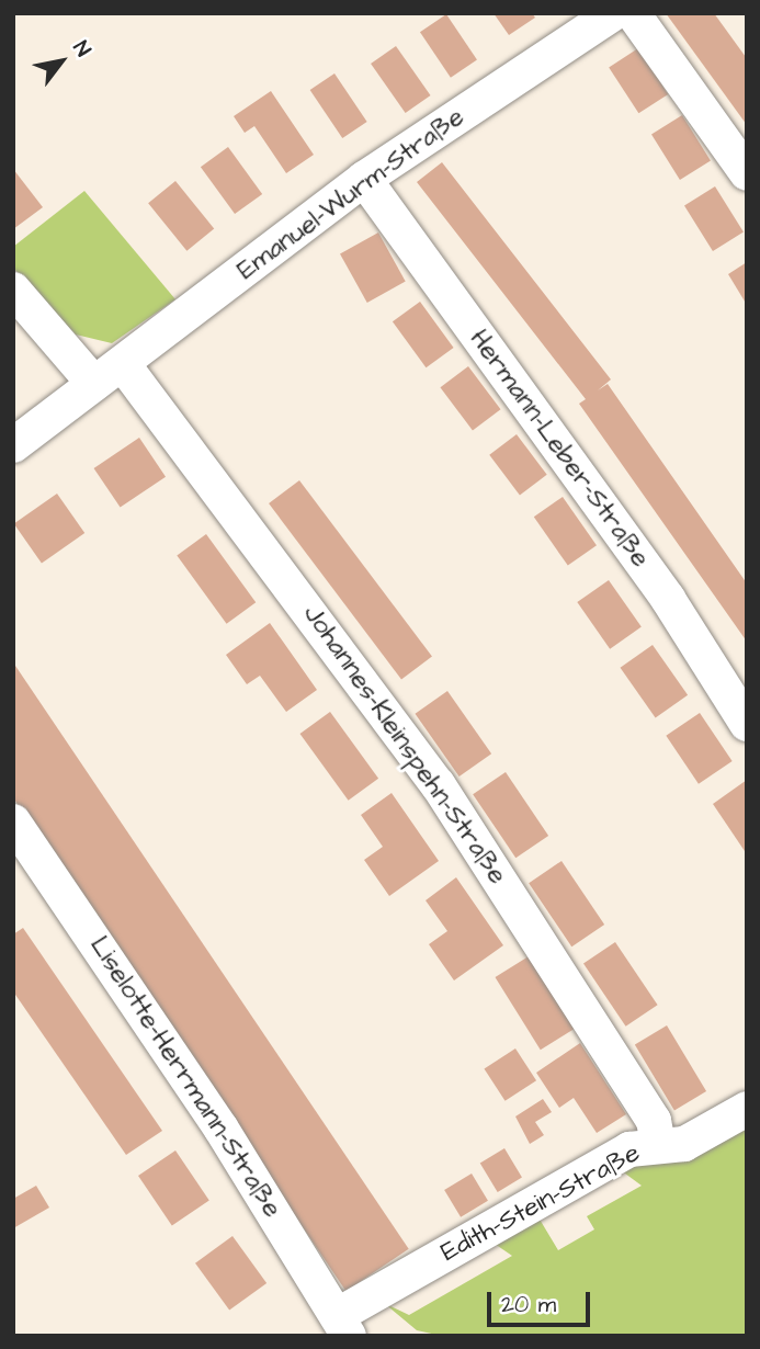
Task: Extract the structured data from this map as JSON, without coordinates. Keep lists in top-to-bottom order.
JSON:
{
  "streets": {
    "street": [
      "Emanuel-Wurm-Straße",
      "Hermann-Leber-Straße",
      "Johannes-Kleinspehn-Straße",
      "Liselotte-Herrmann-Straße",
      "Edith-Stein-Straße"
    ]
  },
  "crossings": [
    ["Emanuel-Wurm-Straße", "Hermann-Leber-Straße"],
    ["Emanuel-Wurm-Straße", "Johannes-Kleinspehn-Straße"],
    ["Johannes-Kleinspehn-Straße", "Edith-Stein-Straße"],
    ["Liselotte-Herrmann-Straße", "Edith-Stein-Straße"]
  ],
  "scale_bar": "20 m",
  "north": "top right"
}
